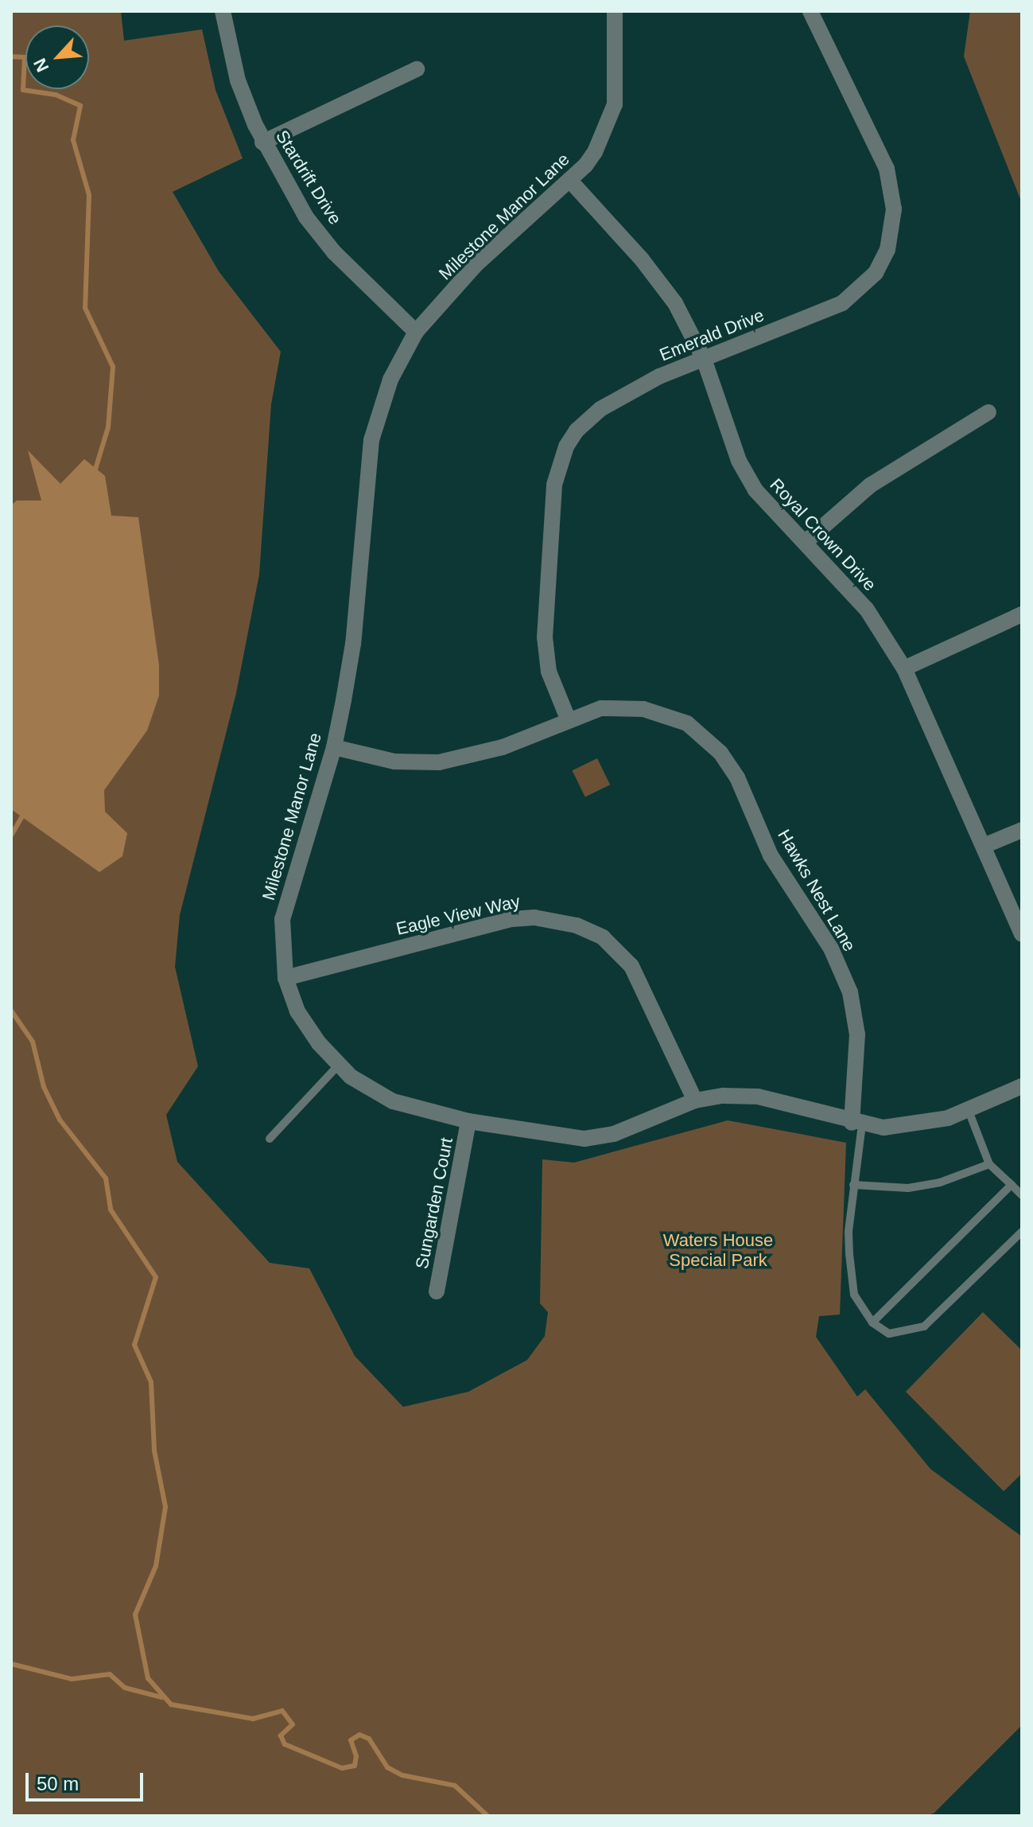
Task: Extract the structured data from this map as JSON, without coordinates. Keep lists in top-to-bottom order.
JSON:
{
  "streets": {
    "street": [
      "Stardrift Drive",
      "Milestone Manor Lane",
      "Emerald Drive",
      "Royal Crown Drive",
      "Hawks Nest Lane",
      "Eagle View Way",
      "Sungarden Court"
    ]
  },
  "crossings": [
    ["Stardrift Drive", "Milestone Manor Lane"],
    ["Milestone Manor Lane", "Royal Crown Drive"],
    ["Milestone Manor Lane", "Hawks Nest Lane"],
    ["Milestone Manor Lane", "Eagle View Way"],
    ["Milestone Manor Lane", "Sungarden Court"],
    ["Emerald Drive", "Royal Crown Drive"],
    ["Emerald Drive", "Hawks Nest Lane"]
  ],
  "parks": ["Waters House Special Park"],
  "scale_bar": "50 m",
  "north": "bottom left"
}
